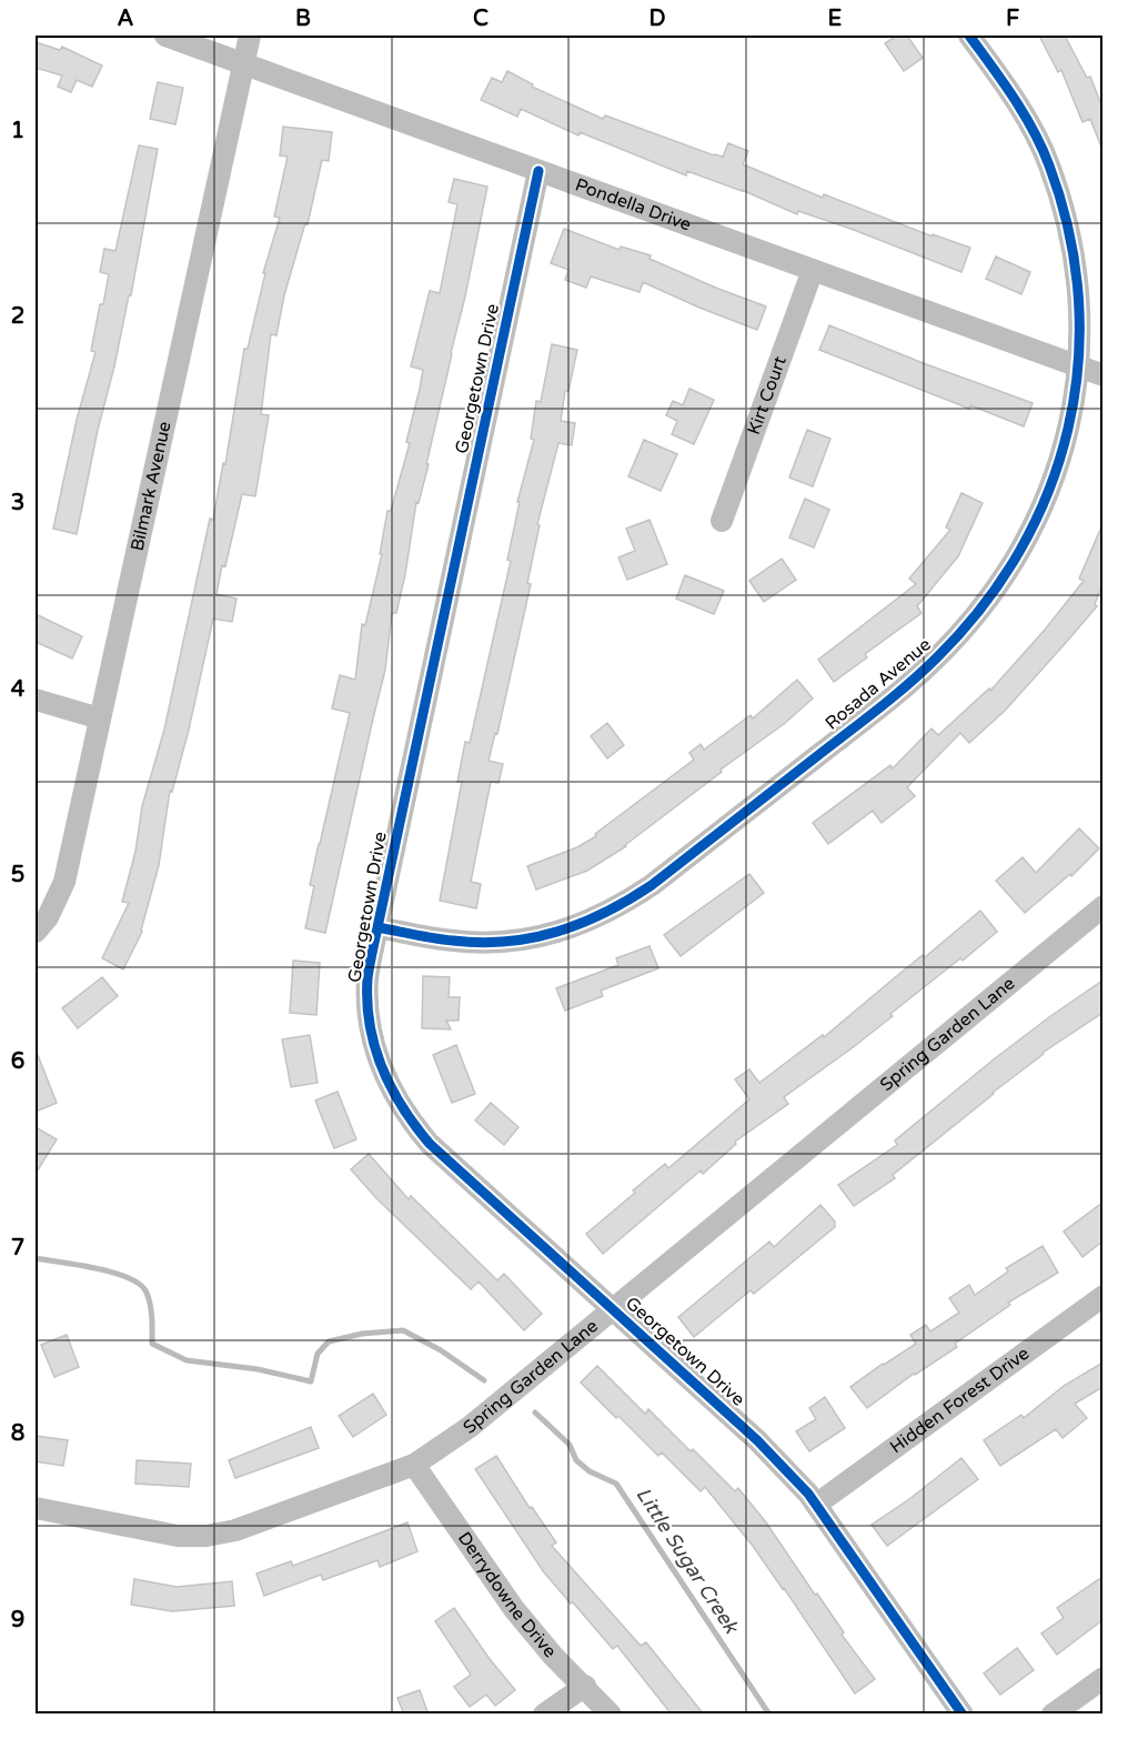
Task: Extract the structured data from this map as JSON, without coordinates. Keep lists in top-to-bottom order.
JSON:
{
  "streets": {
    "street": [
      "Pondella Drive",
      "Georgetown Drive",
      "Kirt Court",
      "Bilmark Avenue",
      "Rosada Avenue",
      "Spring Garden Lane",
      "Hidden Forest Drive",
      "Derrydowne Drive"
    ]
  },
  "crossings": [
    ["Pondella Drive", "Georgetown Drive"],
    ["Pondella Drive", "Kirt Court"],
    ["Pondella Drive", "Bilmark Avenue"],
    ["Pondella Drive", "Rosada Avenue"],
    ["Georgetown Drive", "Rosada Avenue"],
    ["Georgetown Drive", "Spring Garden Lane"],
    ["Georgetown Drive", "Hidden Forest Drive"],
    ["Spring Garden Lane", "Derrydowne Drive"]
  ],
  "water": ["Little Sugar Creek"],
  "grid": {
    "columns": [
      "A",
      "B",
      "C",
      "D",
      "E",
      "F"
    ],
    "rows": [
      "1",
      "2",
      "3",
      "4",
      "5",
      "6",
      "7",
      "8",
      "9"
    ]
  }
}
